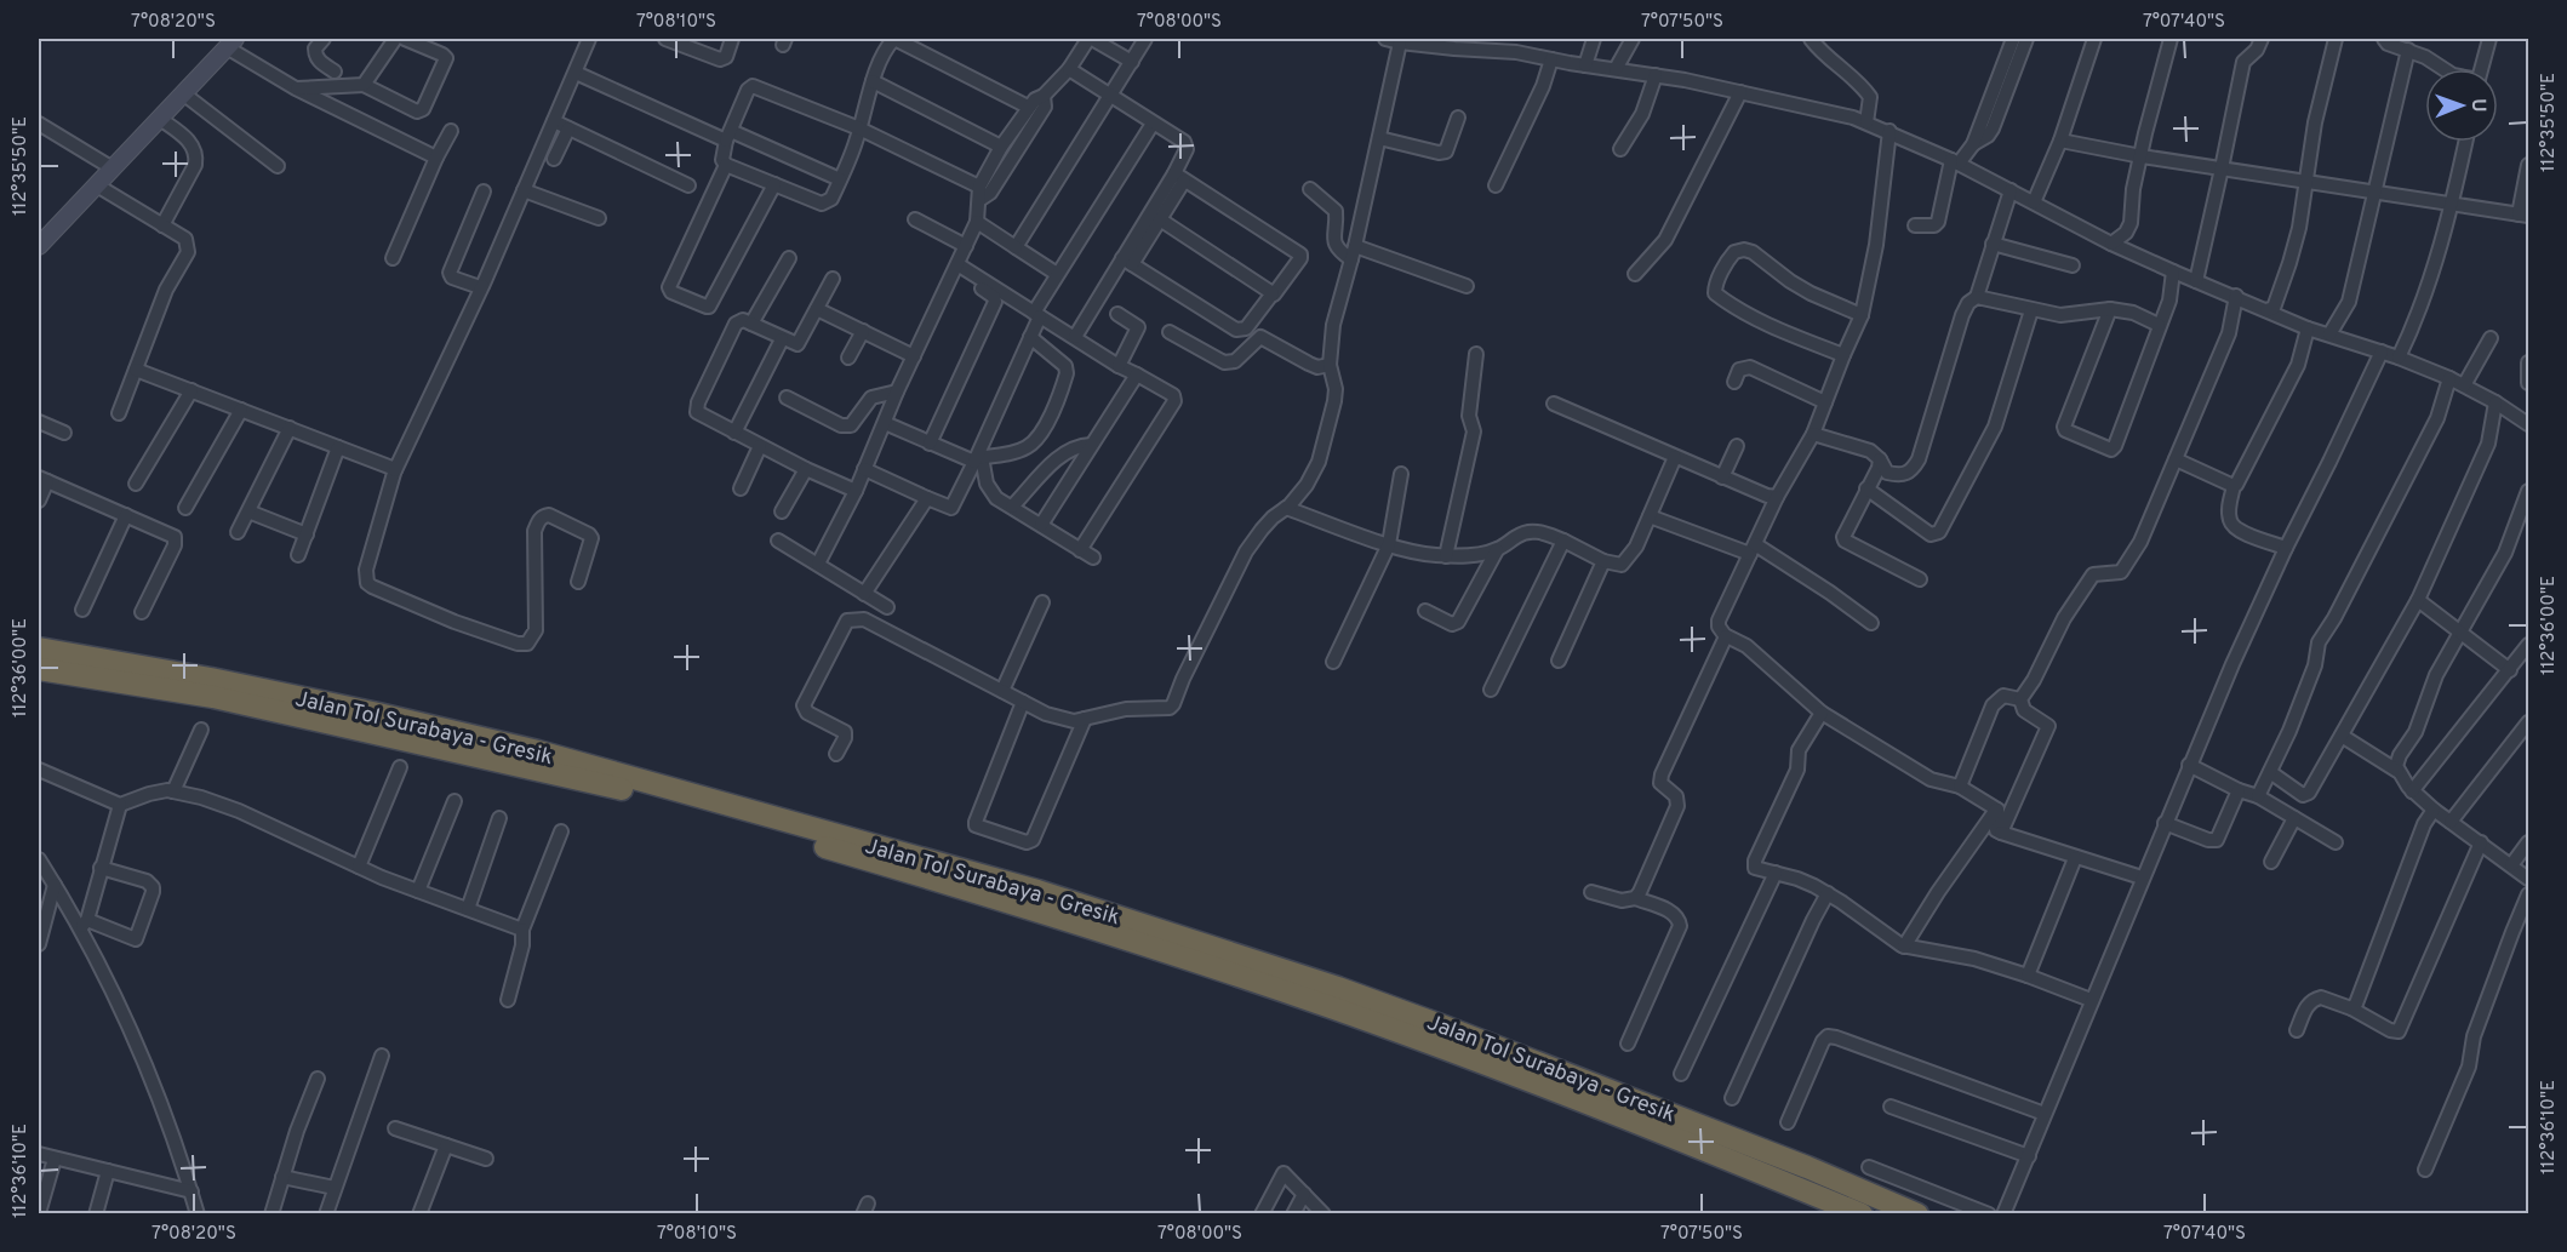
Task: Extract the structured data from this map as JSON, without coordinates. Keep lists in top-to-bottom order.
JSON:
{
  "streets": {
    "highway": ["Jalan Tol Surabaya - Gresik"]
  },
  "north": "right",
  "coordinates": [
    "7°08'20\"S",
    "7°08'10\"S",
    "7°08'00\"S",
    "7°07'50\"S",
    "7°07'40\"S",
    "112°35'50\"E",
    "112°36'00\"E",
    "112°36'10\"E"
  ]
}
